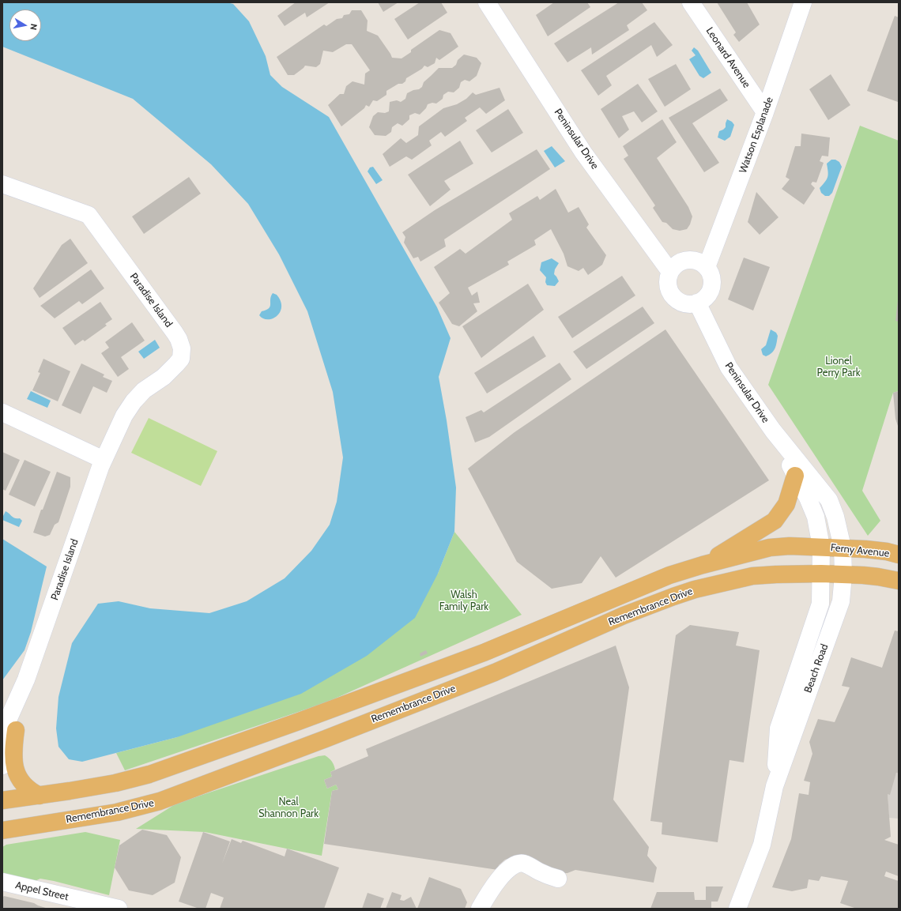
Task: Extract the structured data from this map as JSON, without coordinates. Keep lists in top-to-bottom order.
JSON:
{
  "streets": {
    "highway": ["Ferny Avenue", "Remembrance Drive"],
    "street": [
      "Leonard Avenue",
      "Watson Esplanade",
      "Peninsular Drive",
      "Paradise Island",
      "Beach Road",
      "Appel Street"
    ]
  },
  "crossings": [
    ["Leonard Avenue", "Watson Esplanade"],
    ["Watson Esplanade", "Peninsular Drive"],
    ["Peninsular Drive", "Ferny Avenue"],
    ["Peninsular Drive", "Remembrance Drive"],
    ["Peninsular Drive", "Beach Road"],
    ["Ferny Avenue", "Remembrance Drive"],
    ["Ferny Avenue", "Beach Road"],
    ["Remembrance Drive", "Beach Road"]
  ],
  "parks": ["Lionel Perry Park", "Walsh Family Park", "Neal Shannon Park"],
  "north": "right"
}
